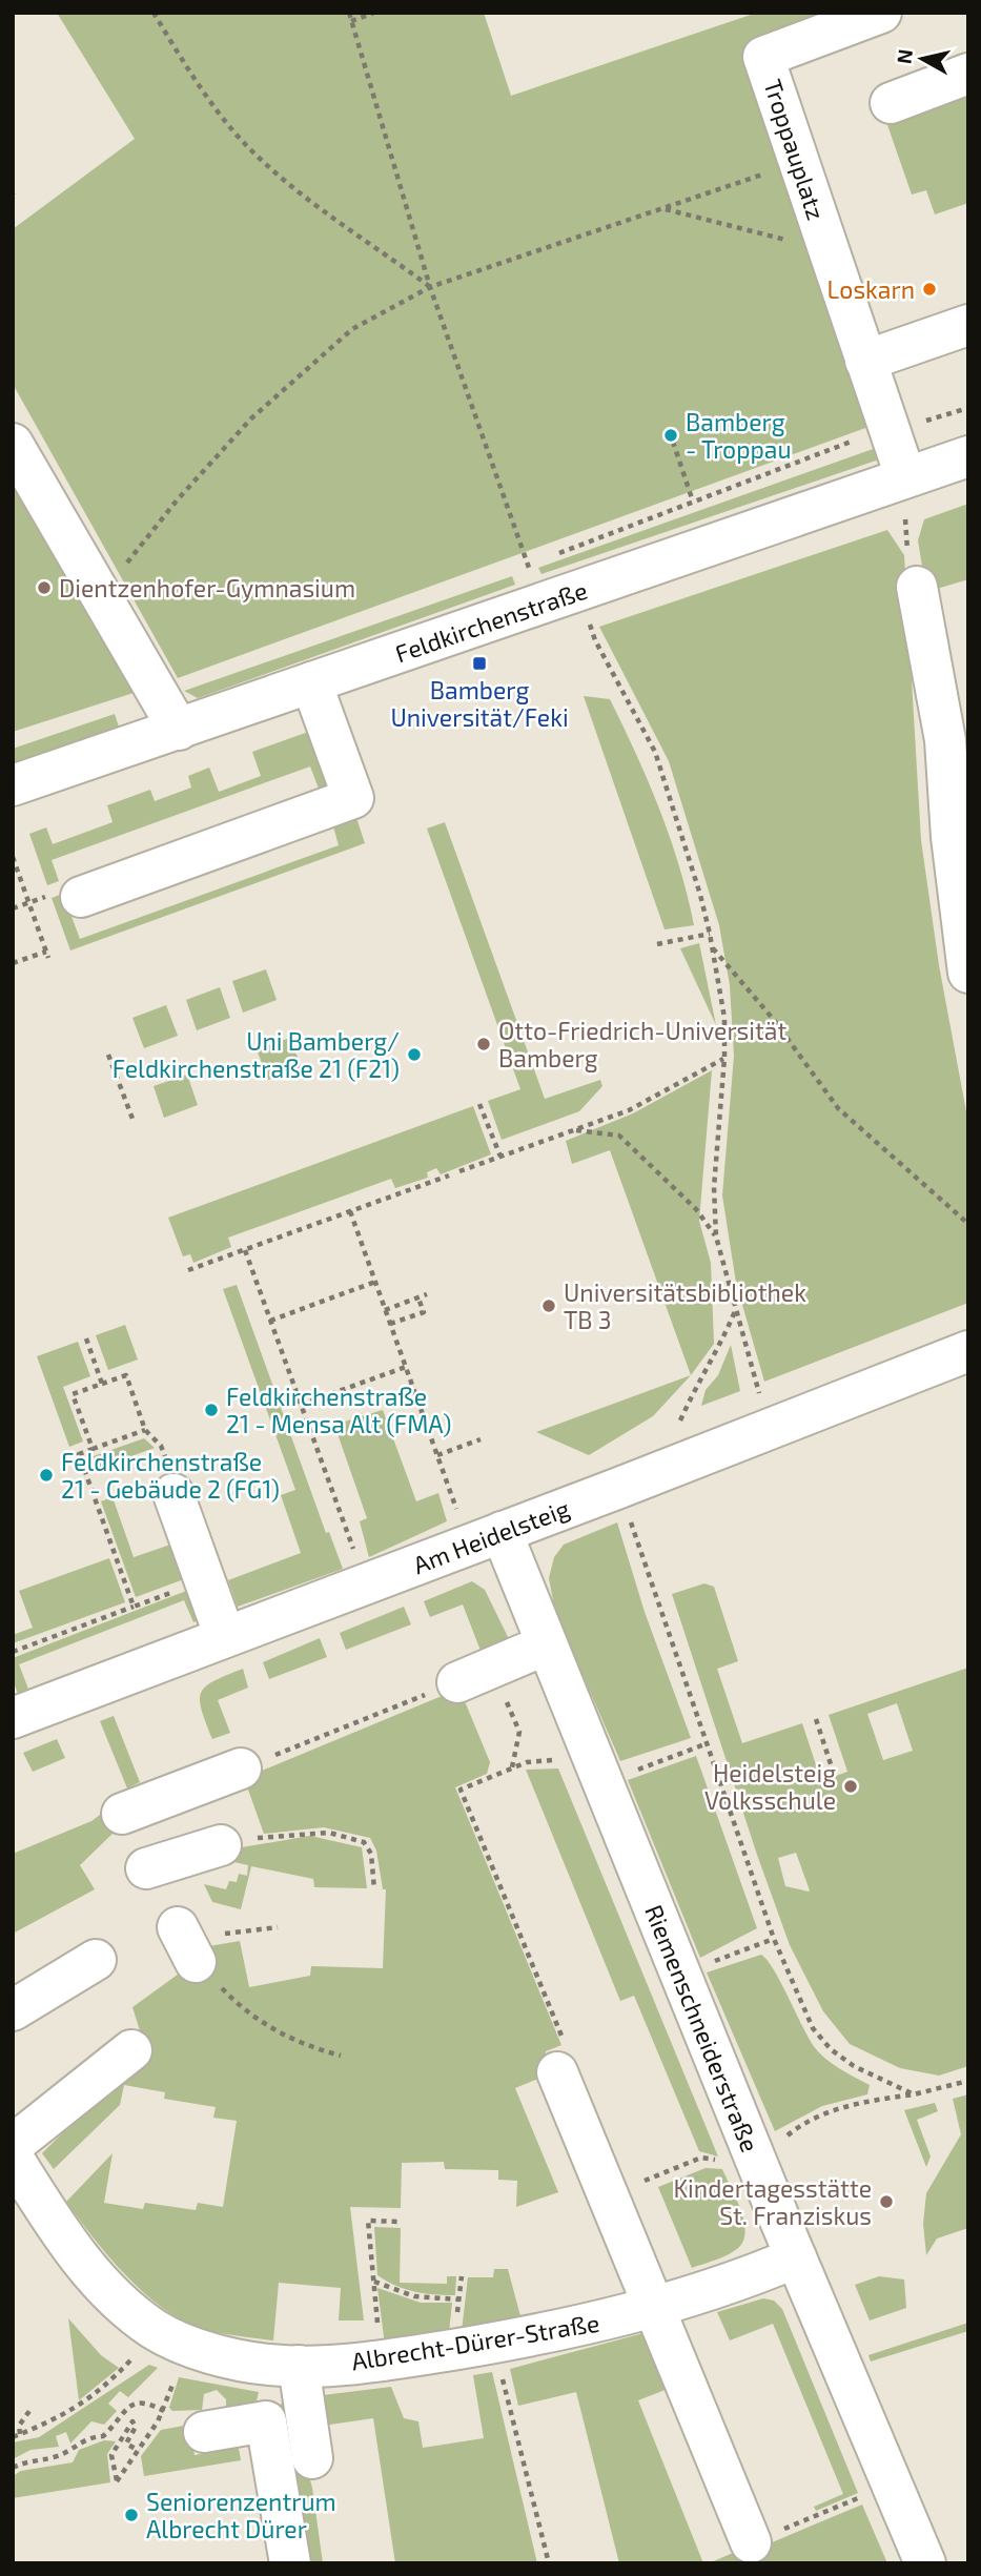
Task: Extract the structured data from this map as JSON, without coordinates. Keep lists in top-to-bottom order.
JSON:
{
  "streets": {
    "street": [
      "Troppauplatz",
      "Feldkirchenstraße",
      "Am Heidelsteig",
      "Riemenschneiderstraße",
      "Albrecht-Dürer-Straße"
    ]
  },
  "crossings": [
    ["Troppauplatz", "Feldkirchenstraße"],
    ["Am Heidelsteig", "Riemenschneiderstraße"],
    ["Riemenschneiderstraße", "Albrecht-Dürer-Straße"]
  ],
  "places": {
    "other": [
      "Loskarn",
      "Bamberg - Troppau",
      "Dientzenhofer-Gymnasium",
      "Otto-Friedrich-Universität Bamberg",
      "Uni Bamberg/ Feldkirchenstraße 21 (F21)",
      "Universitätsbibliothek TB 3",
      "Feldkirchenstraße 21 - Mensa Alt (FMA)",
      "Feldkirchenstraße 21 - Gebäude 2 (FG1)",
      "Heidelsteig Volksschule",
      "Kindertagesstätte St. Franziskus",
      "Seniorenzentrum Albrecht Dürer"
    ],
    "transit": ["Bamberg Universität/Feki"]
  },
  "north": "left"
}
